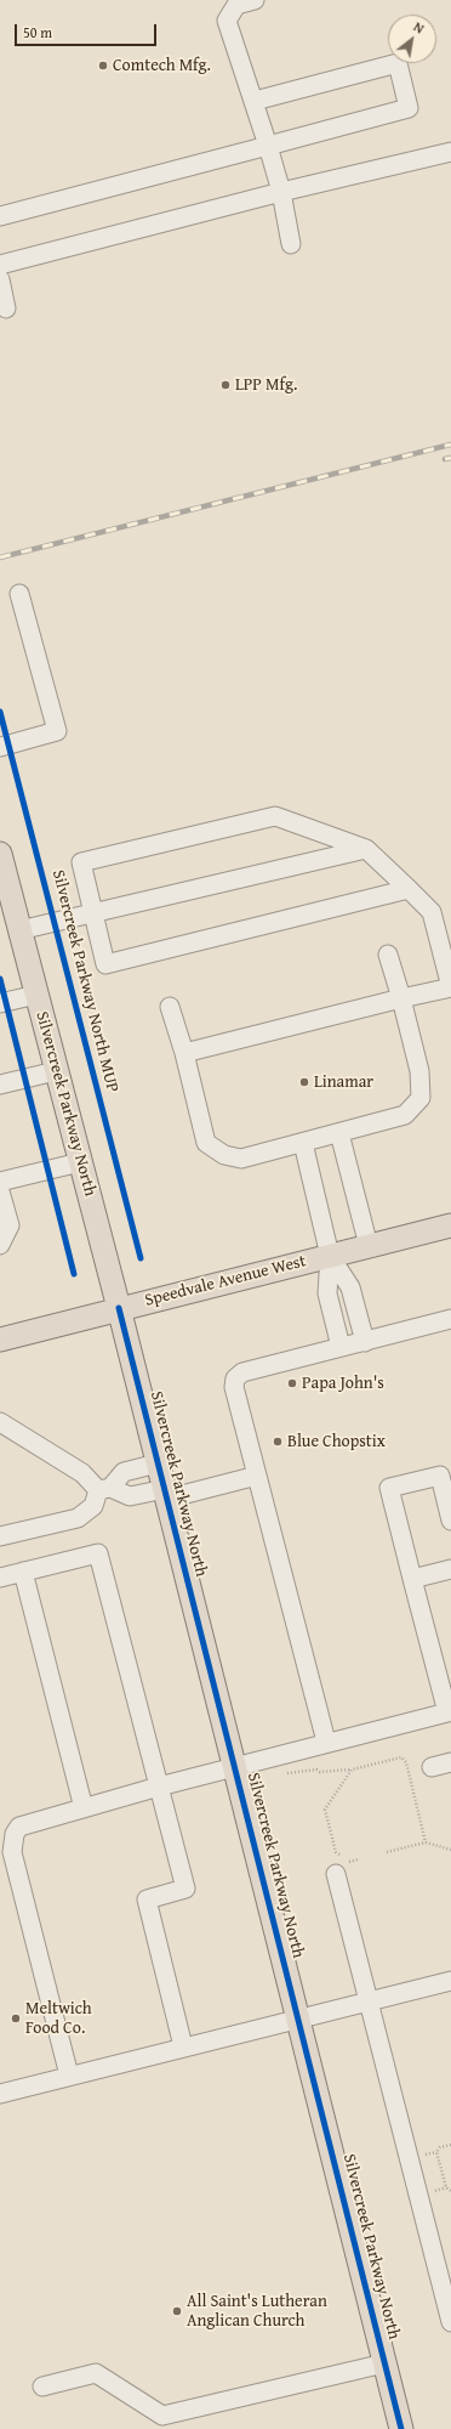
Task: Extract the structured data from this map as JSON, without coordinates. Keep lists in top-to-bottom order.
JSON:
{
  "streets": {
    "main road": ["Silvercreek Parkway North", "Speedvale Avenue West"],
    "cycle path": ["Silvercreek Parkway North MUP"]
  },
  "crossings": [
    ["Silvercreek Parkway North", "Speedvale Avenue West"]
  ],
  "places": [
    "Comtech Mfg.",
    "LPP Mfg.",
    "Linamar",
    "Papa John's",
    "Blue Chopstix",
    "Meltwich Food Co.",
    "All Saint's Lutheran Anglican Church"
  ],
  "scale_bar": "50 m",
  "north": "top right"
}
